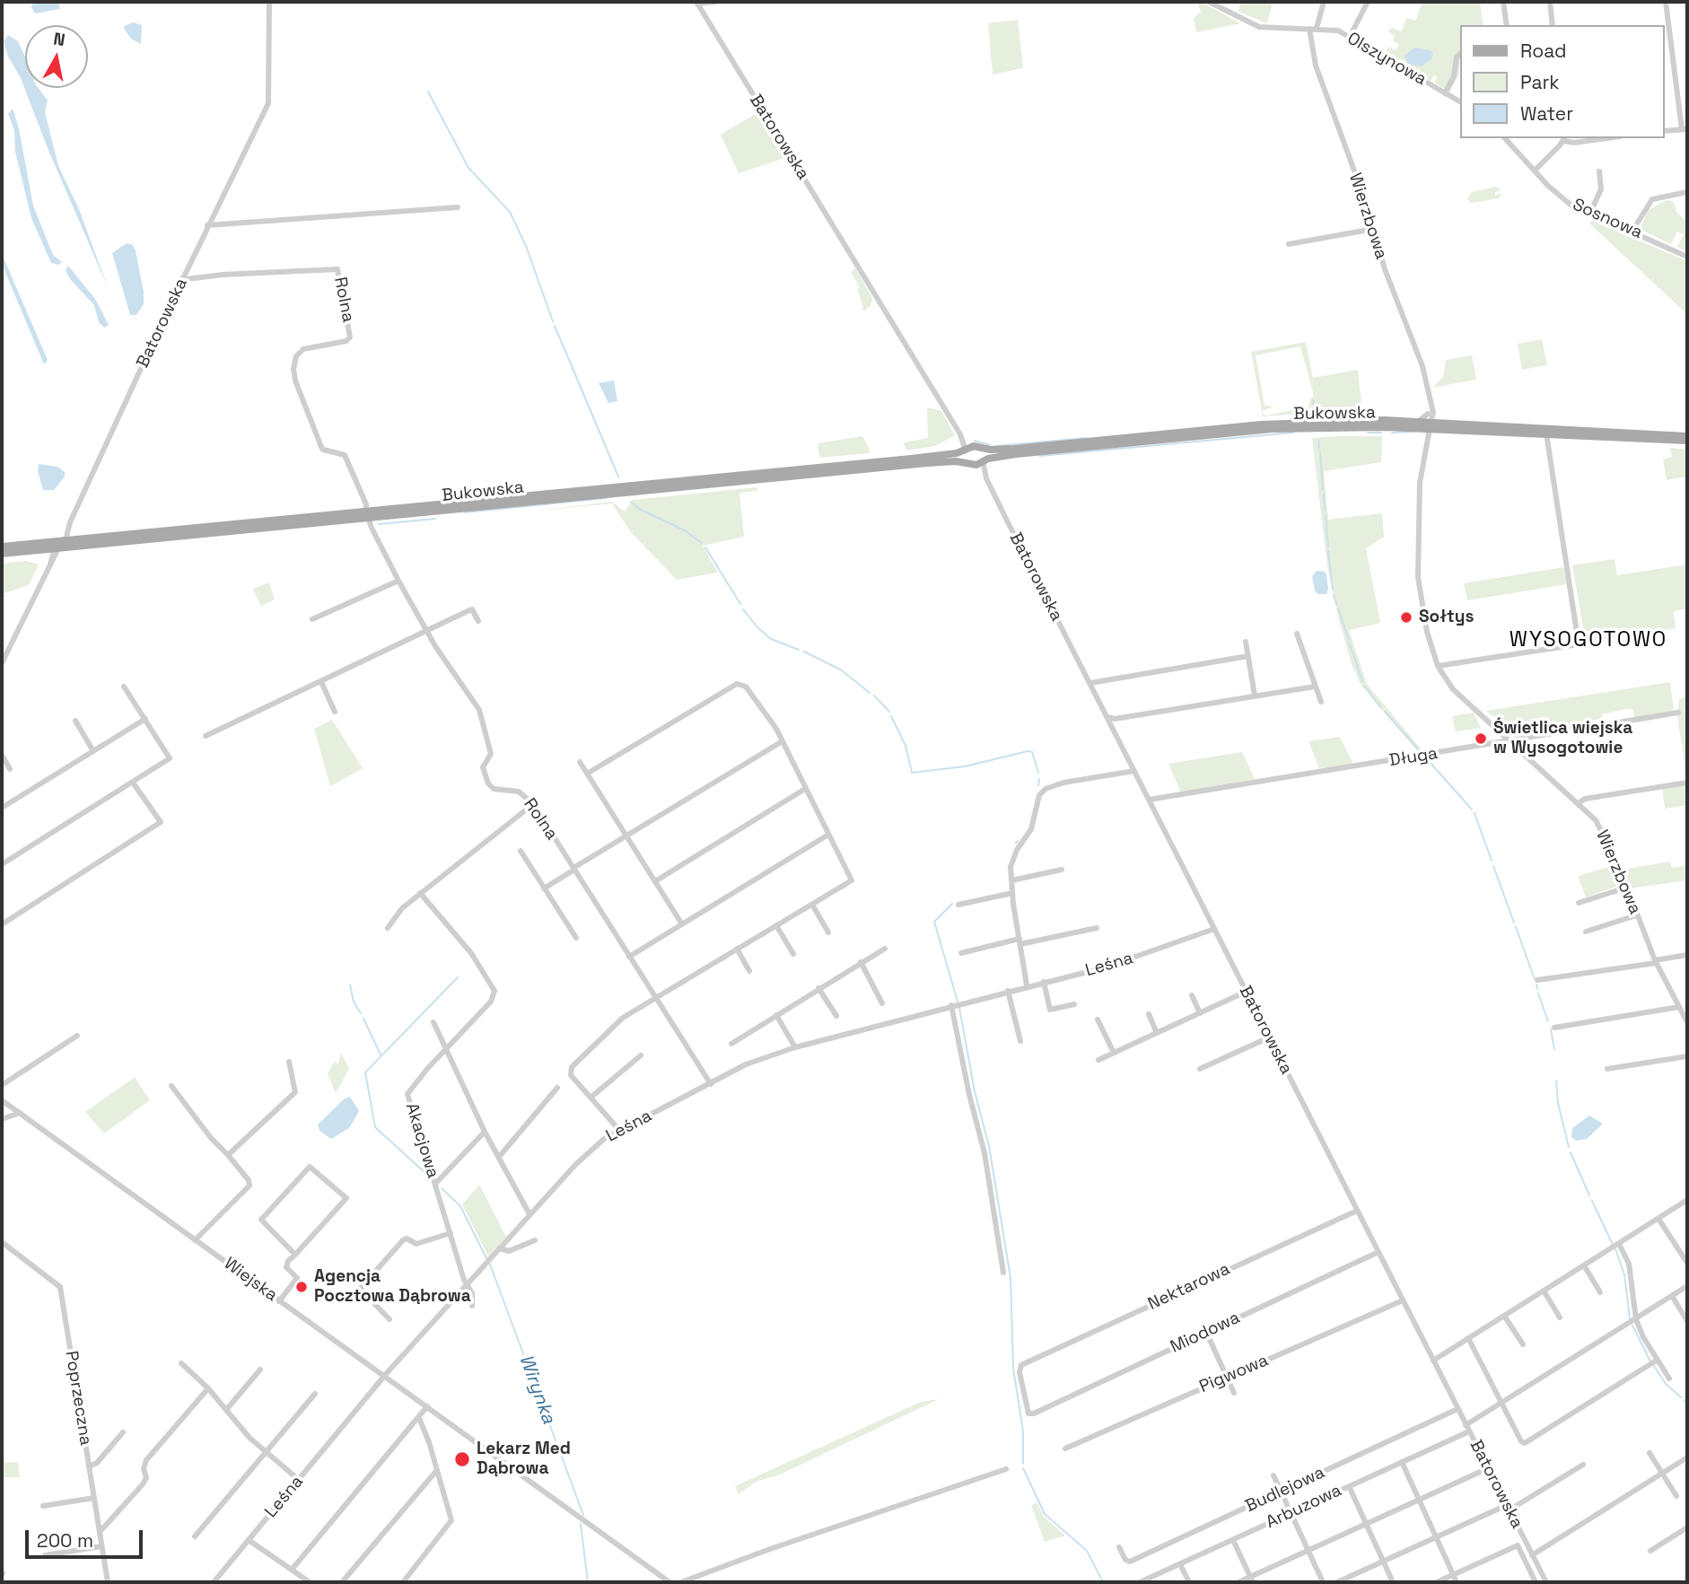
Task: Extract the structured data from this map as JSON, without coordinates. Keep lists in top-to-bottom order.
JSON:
{
  "streets": {
    "main road": ["Bukowska"],
    "street": [
      "Olszynowa",
      "Batorowska",
      "Wierzbowa",
      "Sosnowa",
      "Rolna",
      "Długa",
      "Leśna",
      "Akacjowa",
      "Wiejska",
      "Nektarowa",
      "Miodowa",
      "Pigwowa",
      "Poprzeczna",
      "Budlejowa",
      "Arbuzowa"
    ]
  },
  "crossings": [
    ["Olszynowa", "Wierzbowa"],
    ["Batorowska", "Rolna"],
    ["Batorowska", "Bukowska"],
    ["Batorowska", "Długa"],
    ["Batorowska", "Leśna"],
    ["Batorowska", "Nektarowa"],
    ["Batorowska", "Miodowa"],
    ["Batorowska", "Pigwowa"],
    ["Batorowska", "Budlejowa"],
    ["Batorowska", "Arbuzowa"],
    ["Wierzbowa", "Bukowska"],
    ["Wierzbowa", "Długa"],
    ["Rolna", "Bukowska"],
    ["Rolna", "Leśna"],
    ["Leśna", "Akacjowa"],
    ["Leśna", "Wiejska"],
    ["Nektarowa", "Miodowa"]
  ],
  "districts": ["WYSOGOTOWO"],
  "water": ["Wirynka"],
  "places": [
    "Sołtys",
    "Świetlica wiejska w Wysogotowie",
    "Agencja Pocztowa Dąbrowa",
    "Lekarz Med Dąbrowa"
  ],
  "legend": ["Road", "Park", "Water"],
  "scale_bar": "200 m",
  "north": "top"
}
